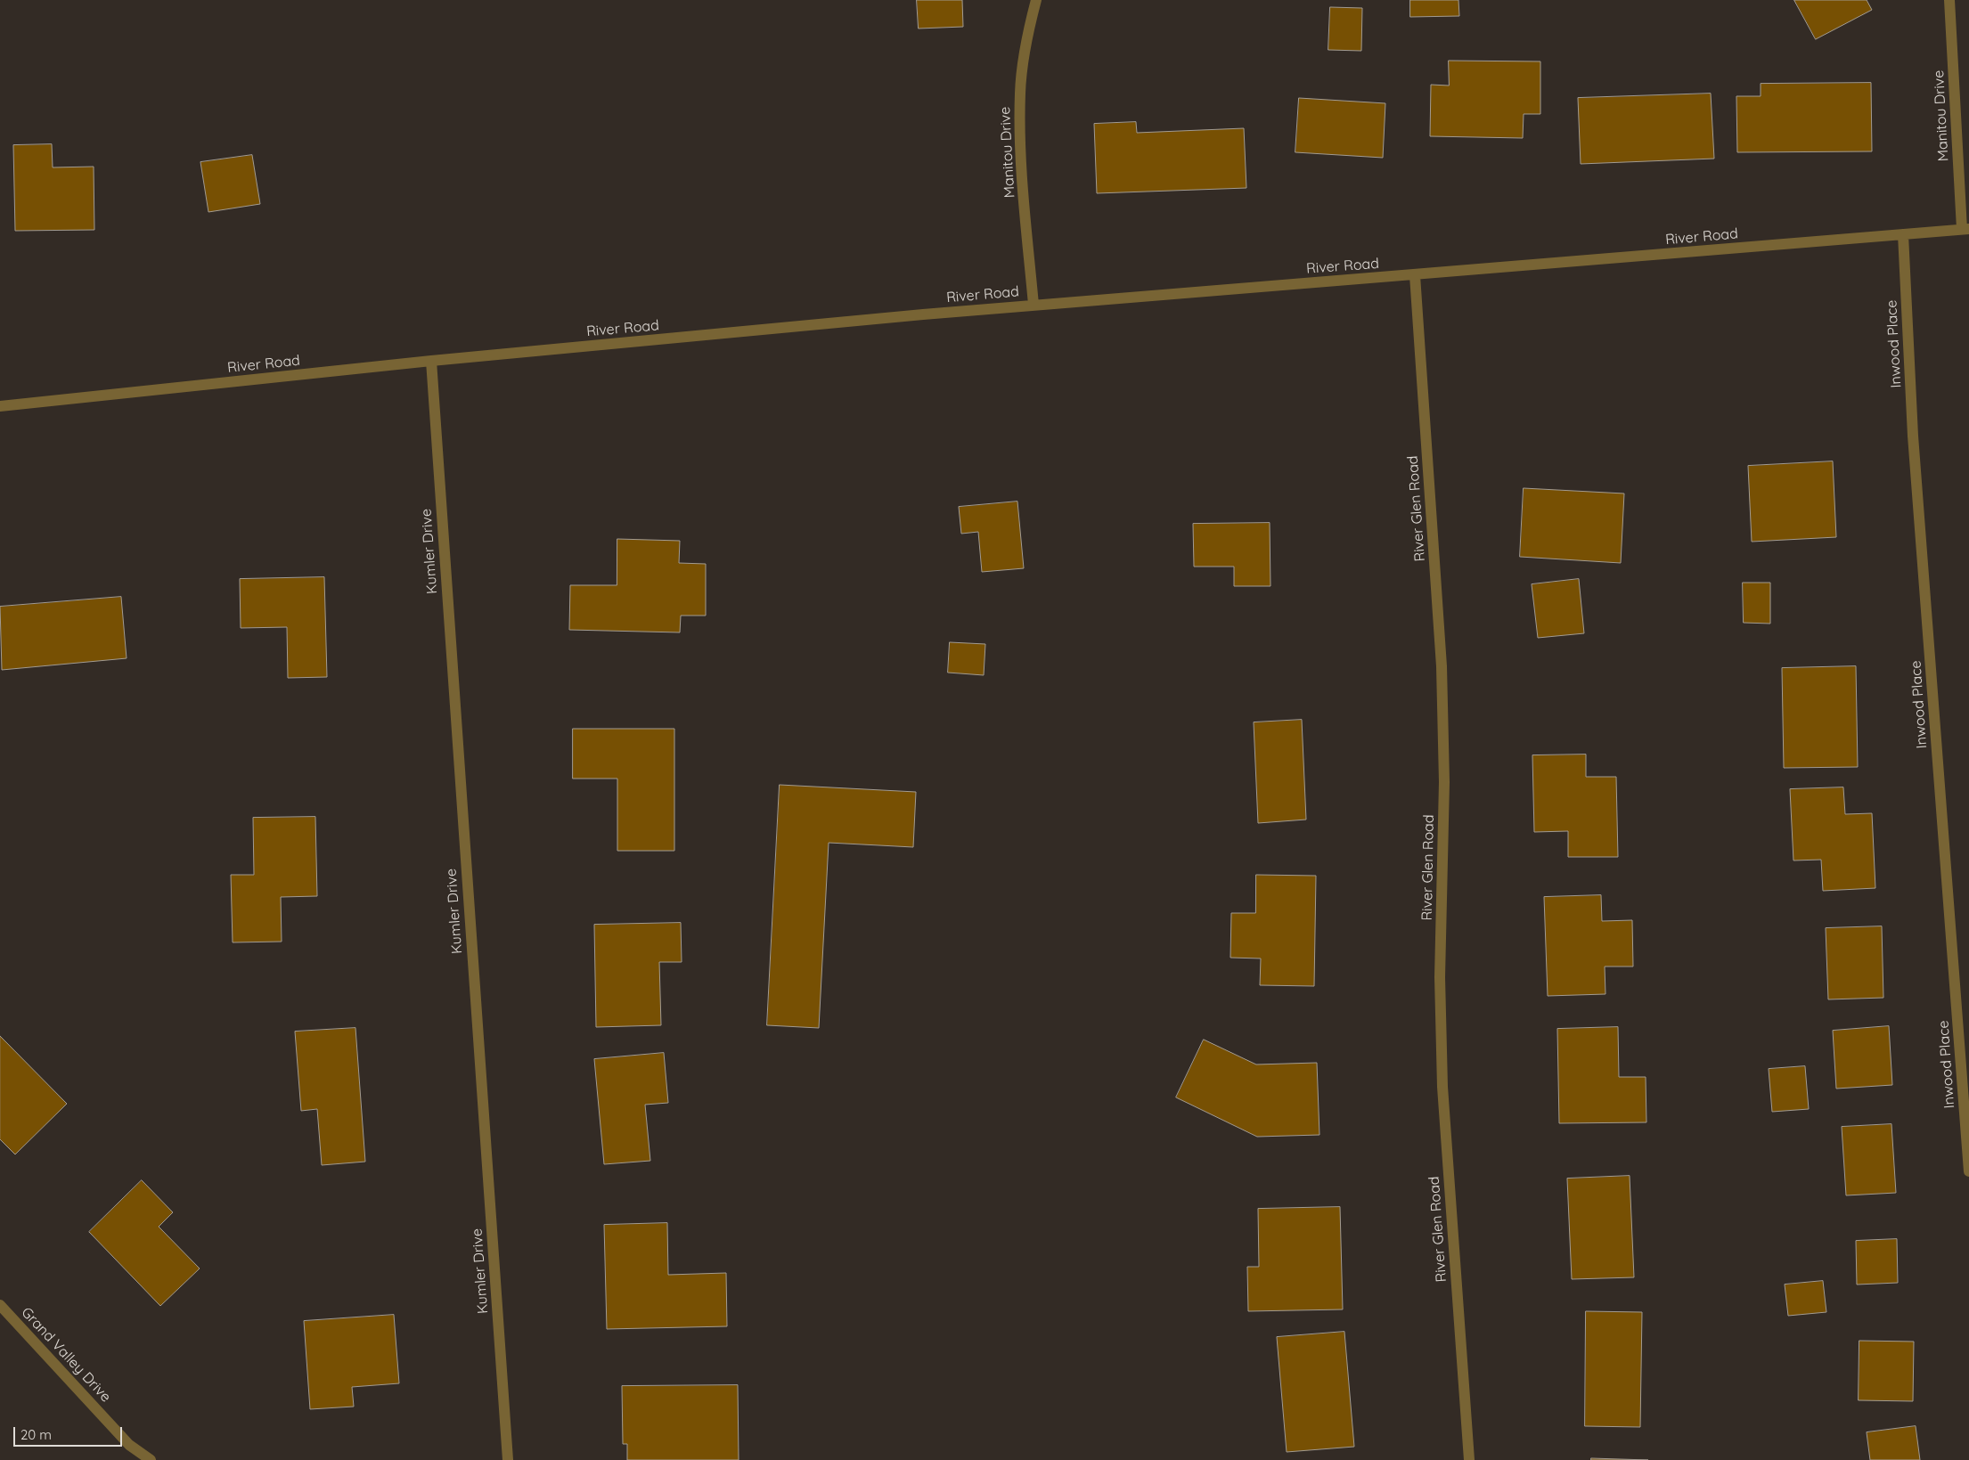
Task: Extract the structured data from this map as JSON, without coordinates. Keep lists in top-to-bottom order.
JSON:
{
  "streets": {
    "street": [
      "Manitou Drive",
      "River Road",
      "Inwood Place",
      "River Glen Road",
      "Kumler Drive",
      "Grand Valley Drive"
    ]
  },
  "crossings": [
    ["Manitou Drive", "River Road"],
    ["River Road", "Inwood Place"],
    ["River Road", "River Glen Road"],
    ["River Road", "Kumler Drive"]
  ],
  "scale_bar": "20 m"
}
